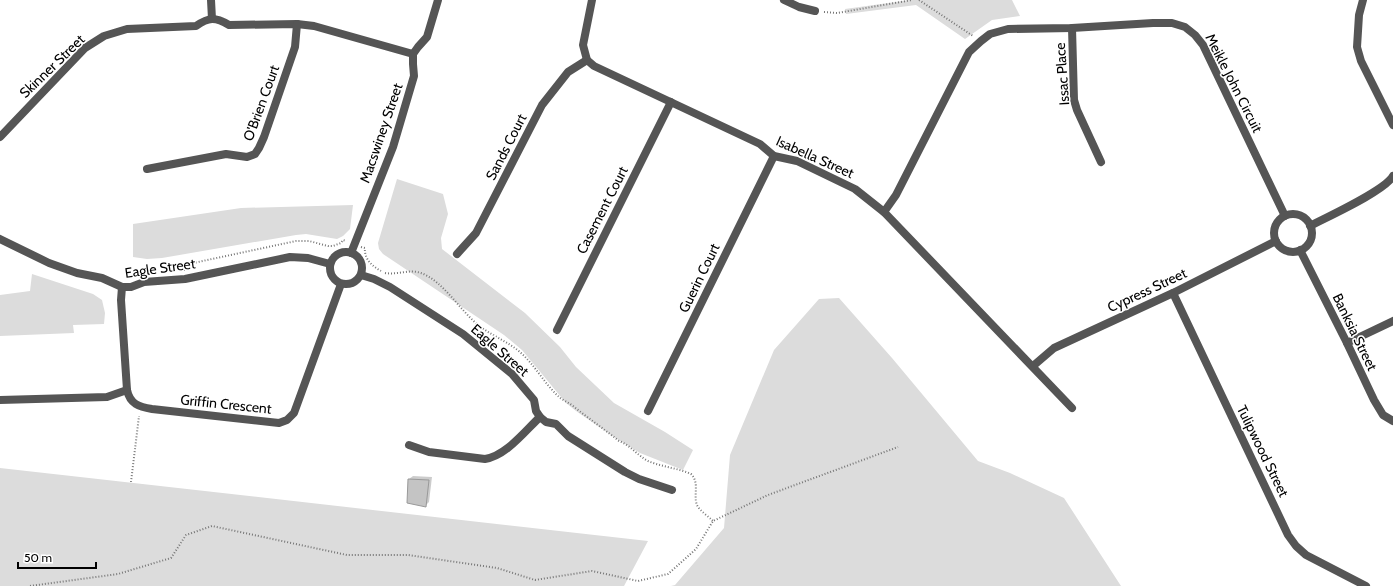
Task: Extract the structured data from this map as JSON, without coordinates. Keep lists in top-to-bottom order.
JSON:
{
  "streets": {
    "street": [
      "Skinner Street",
      "Issac Place",
      "Meikle John Circuit",
      "O'Brien Court",
      "Macswiney Street",
      "Sands Court",
      "Isabella Street",
      "Casement Court",
      "Eagle Street",
      "Guerin Court",
      "Cypress Street",
      "Banksia Street",
      "Griffin Crescent",
      "Tulipwood Street"
    ]
  },
  "crossings": [
    ["Issac Place", "Meikle John Circuit"],
    ["Meikle John Circuit", "Isabella Street"],
    ["Meikle John Circuit", "Cypress Street"],
    ["Meikle John Circuit", "Banksia Street"],
    ["Macswiney Street", "Eagle Street"],
    ["Macswiney Street", "Griffin Crescent"],
    ["Sands Court", "Isabella Street"],
    ["Isabella Street", "Casement Court"],
    ["Isabella Street", "Guerin Court"],
    ["Isabella Street", "Cypress Street"],
    ["Eagle Street", "Griffin Crescent"],
    ["Cypress Street", "Banksia Street"],
    ["Cypress Street", "Tulipwood Street"]
  ],
  "scale_bar": "50 m"
}
